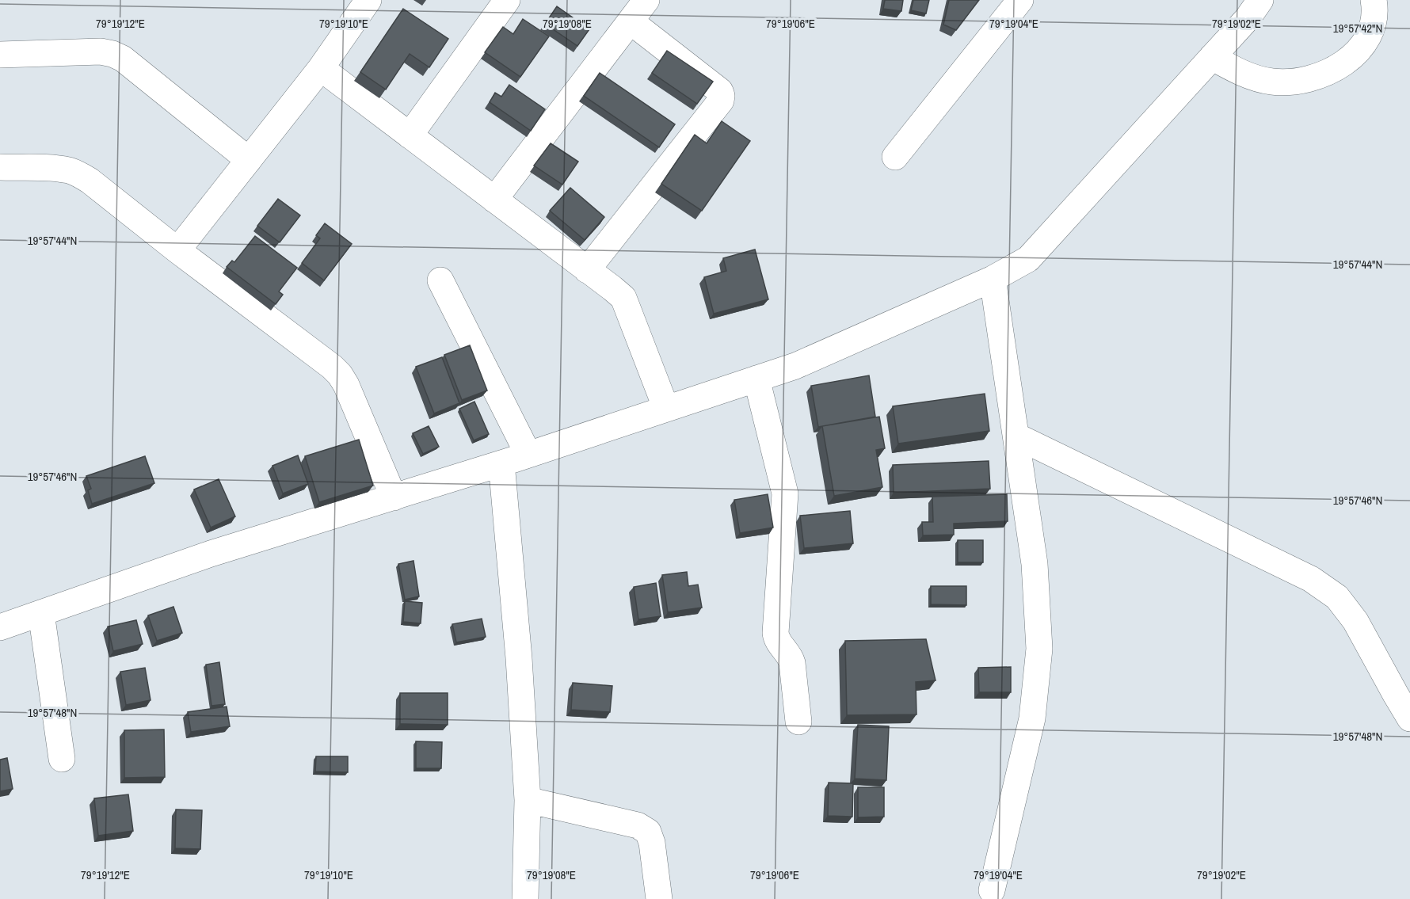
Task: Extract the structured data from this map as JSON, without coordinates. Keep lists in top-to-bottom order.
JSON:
{
  "coordinates": [
    "79°19'12\"E",
    "79°19'10\"E",
    "79°19'08\"E",
    "79°19'06\"E",
    "79°19'04\"E",
    "79°19'02\"E",
    "19°57'42\"N",
    "19°57'44\"N",
    "19°57'46\"N",
    "19°57'48\"N"
  ]
}
